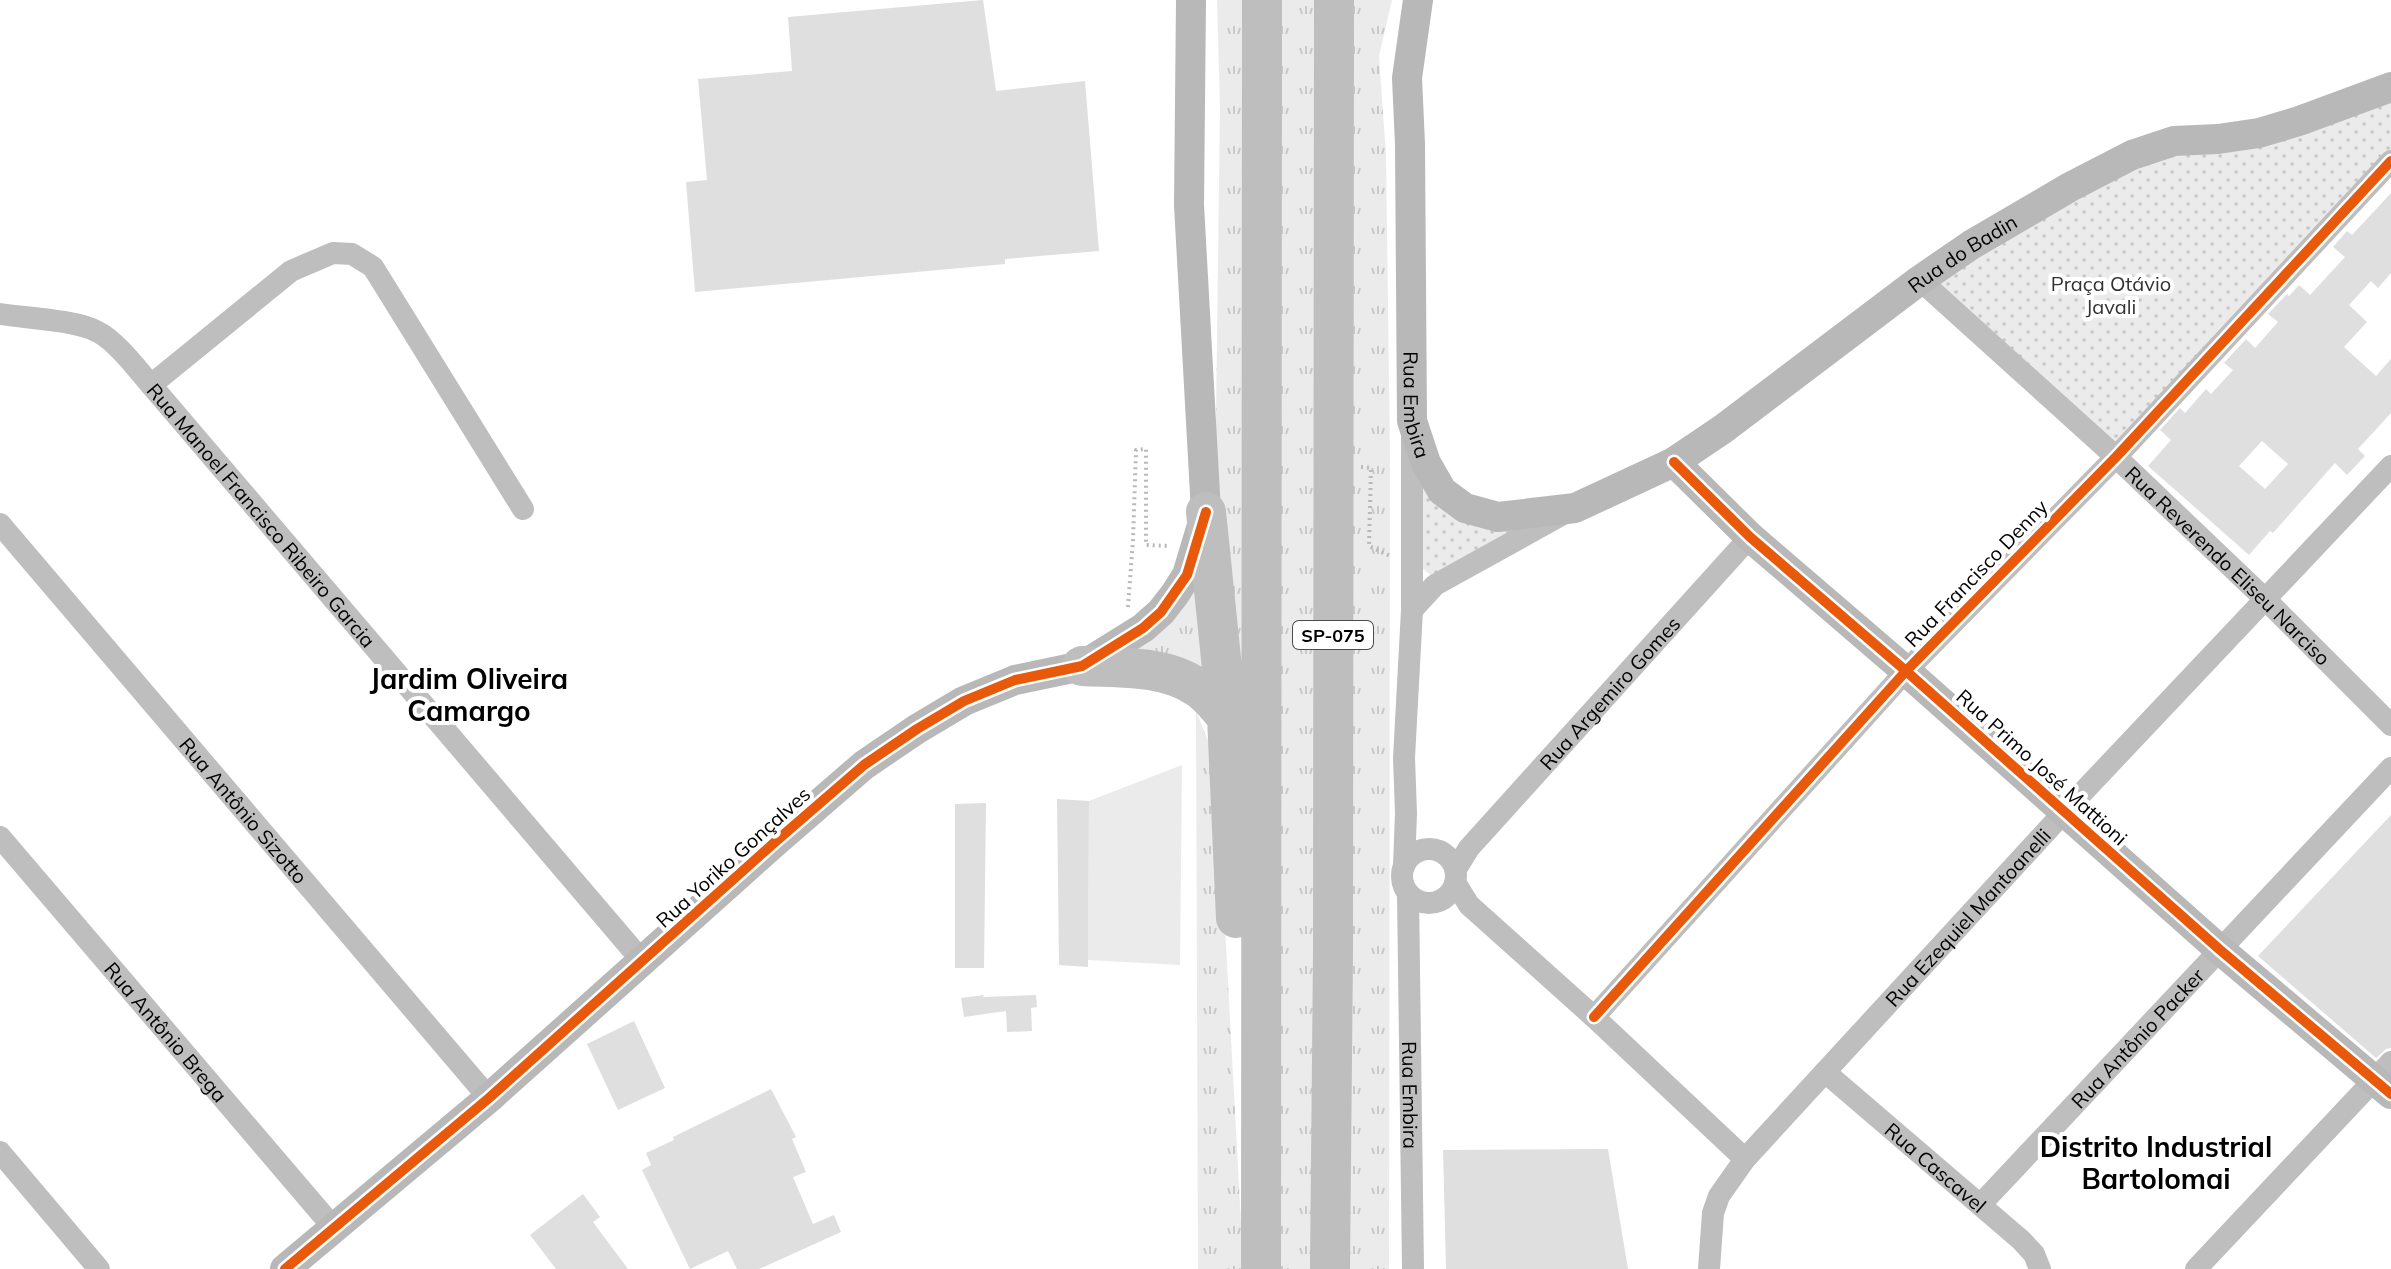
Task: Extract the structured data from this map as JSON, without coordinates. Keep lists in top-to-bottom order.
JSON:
{
  "streets": {
    "highway": ["SP-075"],
    "street": [
      "Rua do Badin",
      "Rua Embira",
      "Rua Manoel Francisco Ribeiro Garcia",
      "Rua Reverendo Eliseu Narciso",
      "Rua Francisco Denny",
      "Rua Argemiro Gomes",
      "Rua Primo José Mattioni",
      "Rua Antônio Sizotto",
      "Rua Yoriko Gonçalves",
      "Rua Ezequiel Mantoanelli",
      "Rua Antônio Brega",
      "Rua Antônio Packer",
      "Rua Cascavel"
    ]
  },
  "crossings": [
    ["Rua do Badin", "Rua Embira"],
    ["Rua do Badin", "Rua Reverendo Eliseu Narciso"],
    ["Rua do Badin", "Rua Primo José Mattioni"],
    ["Rua Embira", "Rua Argemiro Gomes"],
    ["Rua Manoel Francisco Ribeiro Garcia", "Rua Yoriko Gonçalves"],
    ["Rua Reverendo Eliseu Narciso", "Rua Francisco Denny"],
    ["Rua Reverendo Eliseu Narciso", "Rua Ezequiel Mantoanelli"],
    ["Rua Francisco Denny", "Rua Primo José Mattioni"],
    ["Rua Argemiro Gomes", "Rua Primo José Mattioni"],
    ["Rua Primo José Mattioni", "Rua Ezequiel Mantoanelli"],
    ["Rua Primo José Mattioni", "Rua Antônio Packer"],
    ["Rua Antônio Sizotto", "Rua Yoriko Gonçalves"],
    ["Rua Yoriko Gonçalves", "Rua Antônio Brega"],
    ["Rua Ezequiel Mantoanelli", "Rua Cascavel"],
    ["Rua Antônio Packer", "Rua Cascavel"]
  ],
  "districts": ["Jardim Oliveira Camargo", "Distrito Industrial Bartolomai"],
  "parks": ["Praça Otávio Javali"]
}
